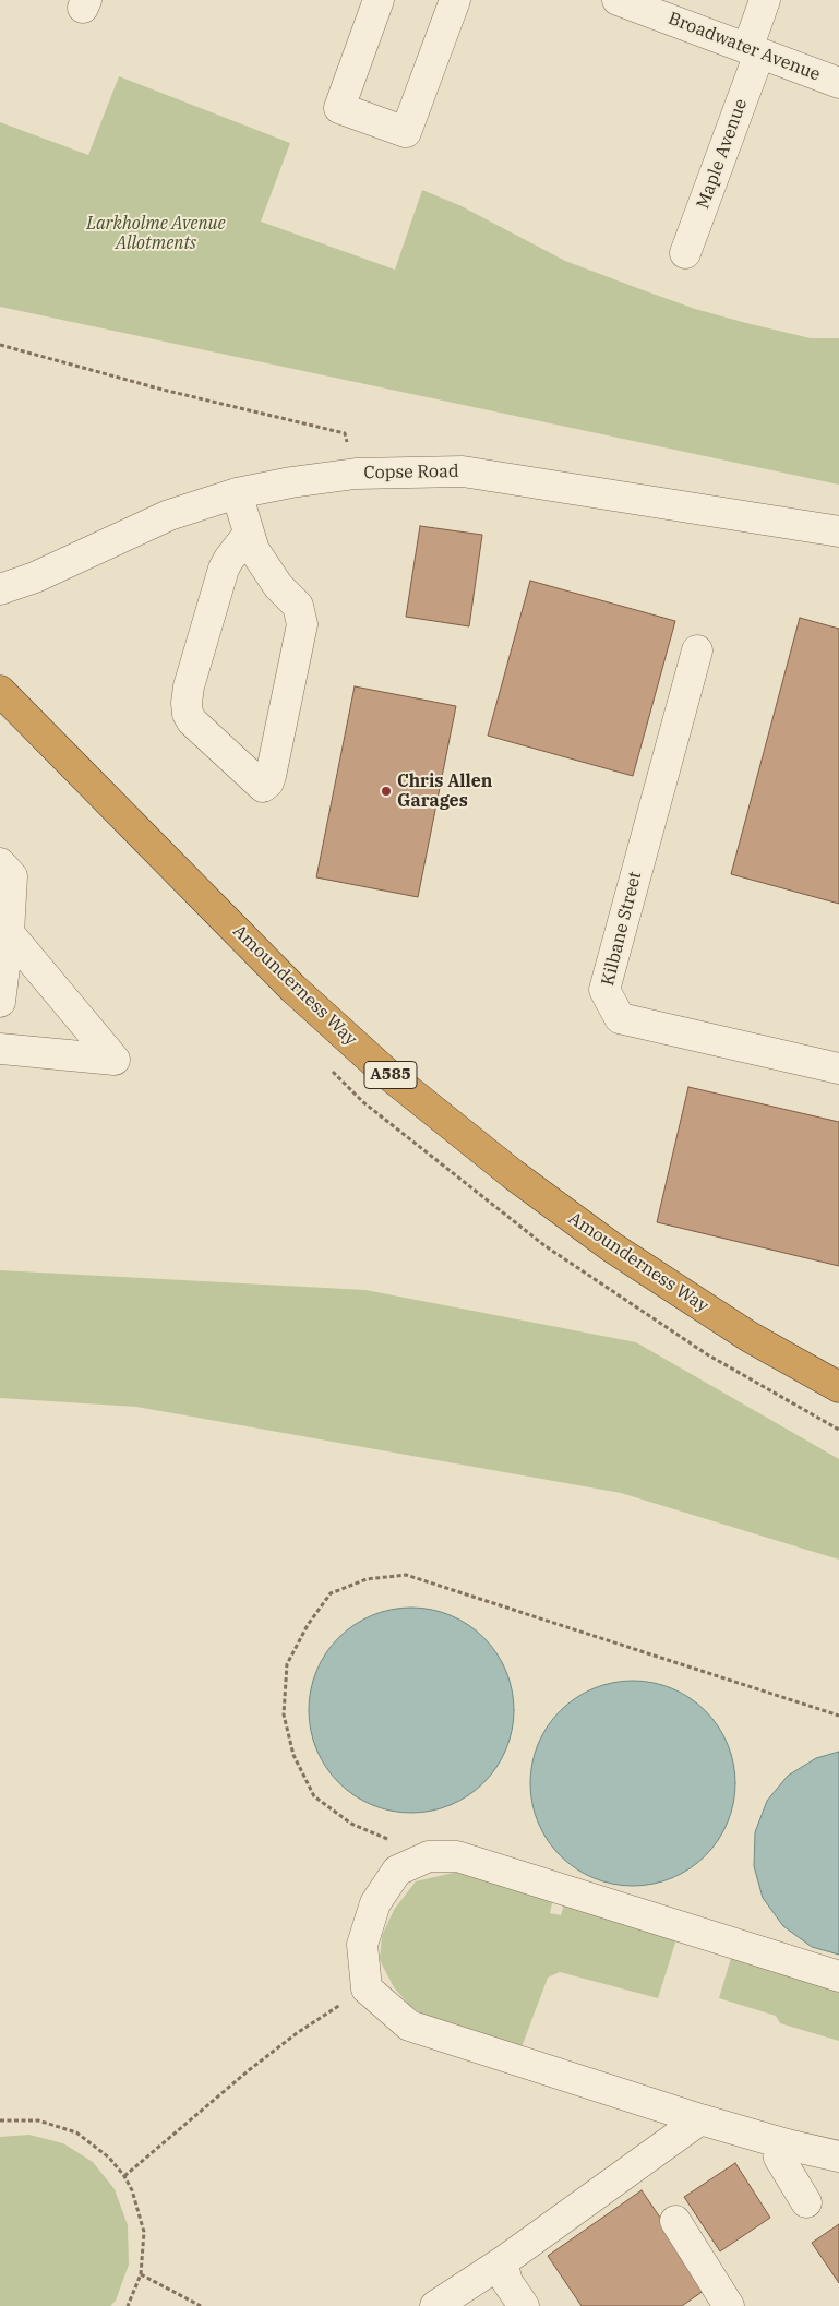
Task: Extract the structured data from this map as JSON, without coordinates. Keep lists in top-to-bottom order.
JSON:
{
  "streets": {
    "highway": ["Amounderness Way", "A585"],
    "street": [
      "Broadwater Avenue",
      "Maple Avenue",
      "Copse Road",
      "Kilbane Street"
    ]
  },
  "crossings": [
    ["Broadwater Avenue", "Maple Avenue"]
  ],
  "parks": ["Larkholme Avenue Allotments"],
  "places": ["Chris Allen Garages"]
}
